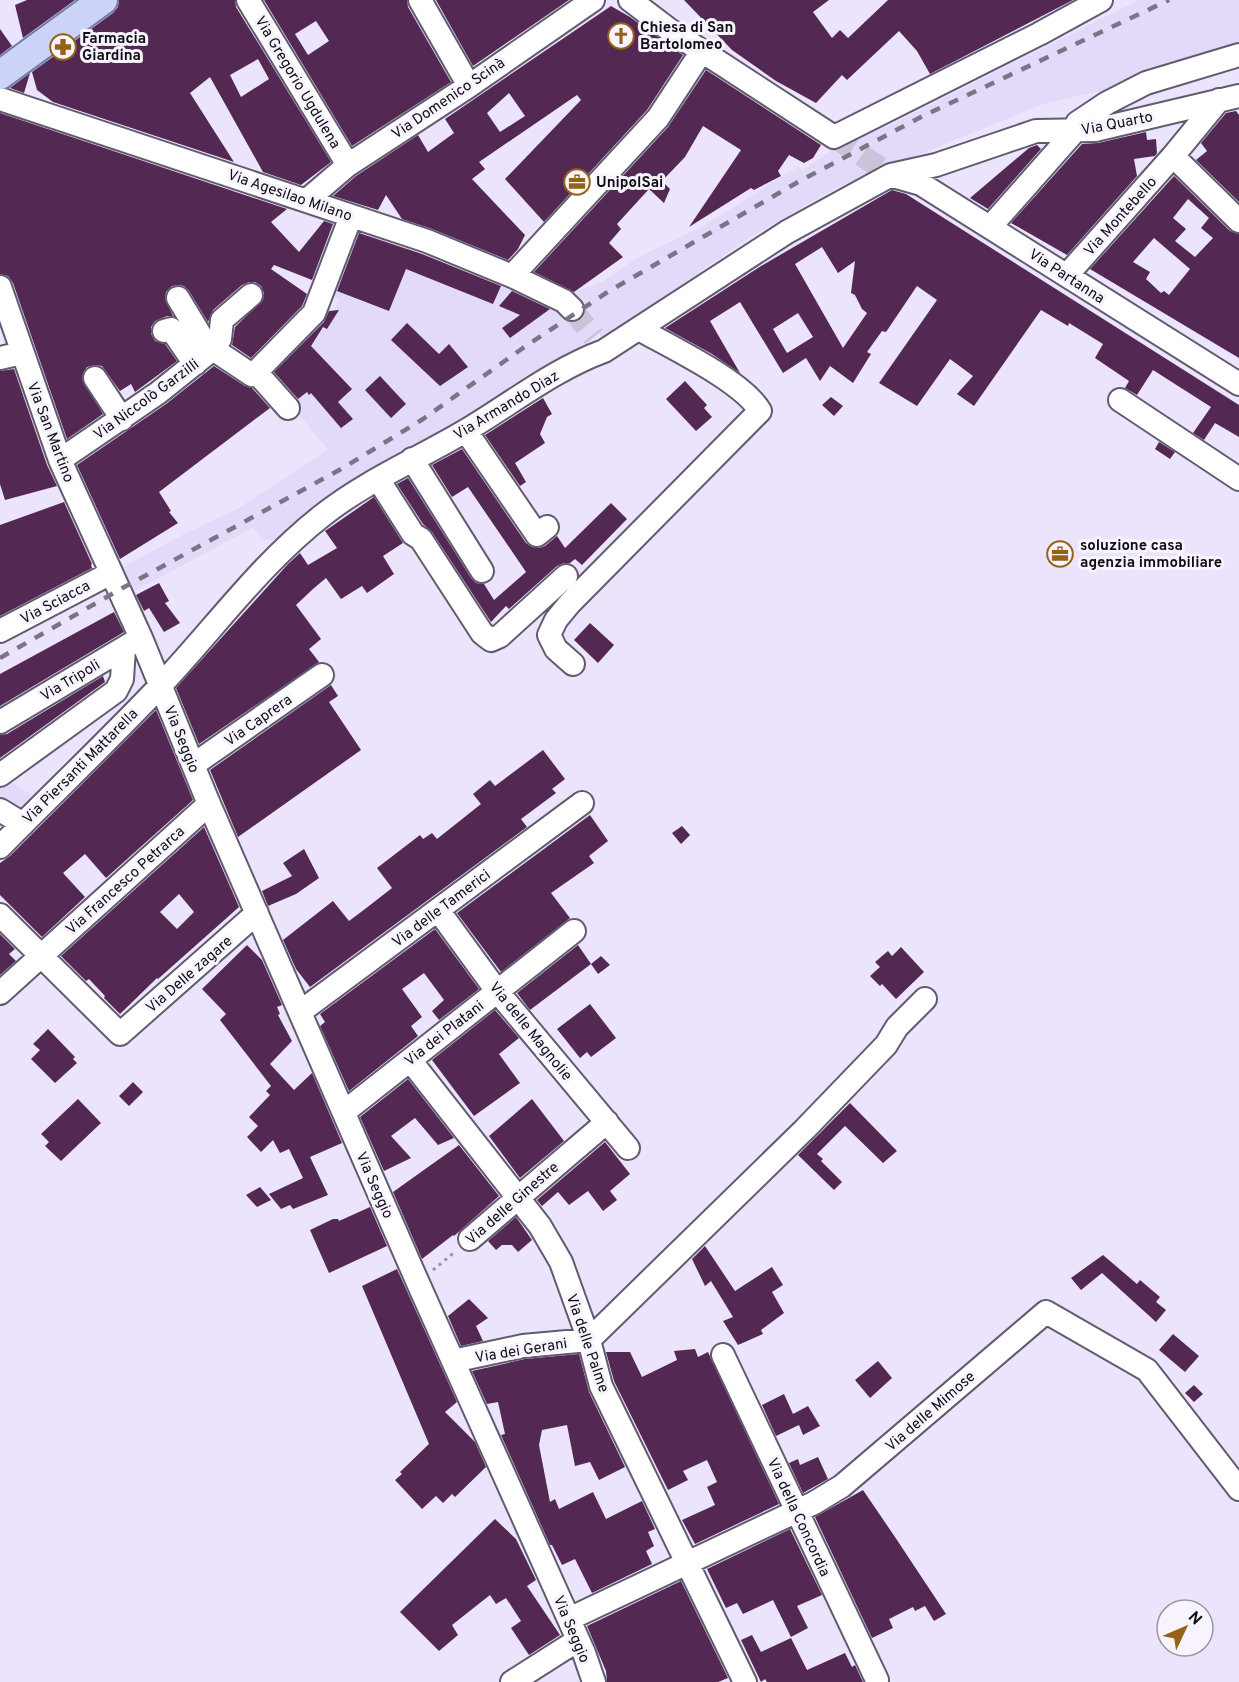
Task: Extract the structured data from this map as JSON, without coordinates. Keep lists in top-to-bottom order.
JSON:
{
  "streets": {
    "street": [
      "Via Gregorio Ugdulena",
      "Via Domenico Scinà",
      "Via Quarto",
      "Via Agesilao Milano",
      "Via Montebello",
      "Via Partanna",
      "Via Niccolò Garzilli",
      "Via Armando Diaz",
      "Via San Martino",
      "Via Sciacca",
      "Via Tripoli",
      "Via Caprera",
      "Via Seggio",
      "Via Piersanti Mattarella",
      "Via Francesco Petrarca",
      "Via delle Tamerici",
      "Via Delle zagare",
      "Via delle Magnolie",
      "Via dei Platani",
      "Via delle Ginestre",
      "Via delle Palme",
      "Via dei Gerani",
      "Via delle Mimose",
      "Via della Concordia"
    ]
  },
  "crossings": [
    ["Via Gregorio Ugdulena", "Via Domenico Scinà"],
    ["Via Domenico Scinà", "Via Agesilao Milano"],
    ["Via Quarto", "Via Montebello"],
    ["Via Quarto", "Via Partanna"],
    ["Via Quarto", "Via Armando Diaz"],
    ["Via Montebello", "Via Partanna"],
    ["Via Partanna", "Via Armando Diaz"],
    ["Via Niccolò Garzilli", "Via San Martino"],
    ["Via Armando Diaz", "Via Seggio"],
    ["Via Armando Diaz", "Via Piersanti Mattarella"],
    ["Via San Martino", "Via Sciacca"],
    ["Via San Martino", "Via Tripoli"],
    ["Via San Martino", "Via Seggio"],
    ["Via Tripoli", "Via Seggio"],
    ["Via Caprera", "Via Seggio"],
    ["Via Seggio", "Via Piersanti Mattarella"],
    ["Via Seggio", "Via Francesco Petrarca"],
    ["Via Seggio", "Via delle Tamerici"],
    ["Via Seggio", "Via Delle zagare"],
    ["Via Seggio", "Via dei Platani"],
    ["Via Seggio", "Via delle Ginestre"],
    ["Via Seggio", "Via dei Gerani"],
    ["Via Seggio", "Via delle Mimose"],
    ["Via Francesco Petrarca", "Via Delle zagare"],
    ["Via delle Tamerici", "Via delle Magnolie"],
    ["Via delle Magnolie", "Via dei Platani"],
    ["Via delle Magnolie", "Via delle Ginestre"],
    ["Via dei Platani", "Via delle Palme"],
    ["Via delle Ginestre", "Via delle Palme"],
    ["Via delle Palme", "Via dei Gerani"],
    ["Via delle Palme", "Via delle Mimose"],
    ["Via delle Mimose", "Via della Concordia"]
  ],
  "places": {
    "church": ["Chiesa di San Bartolomeo"],
    "pharmacy": ["Farmacia Giardina"],
    "office": ["UnipolSai", "soluzione casa agenzia immobiliare"]
  },
  "north": "top right"
}
